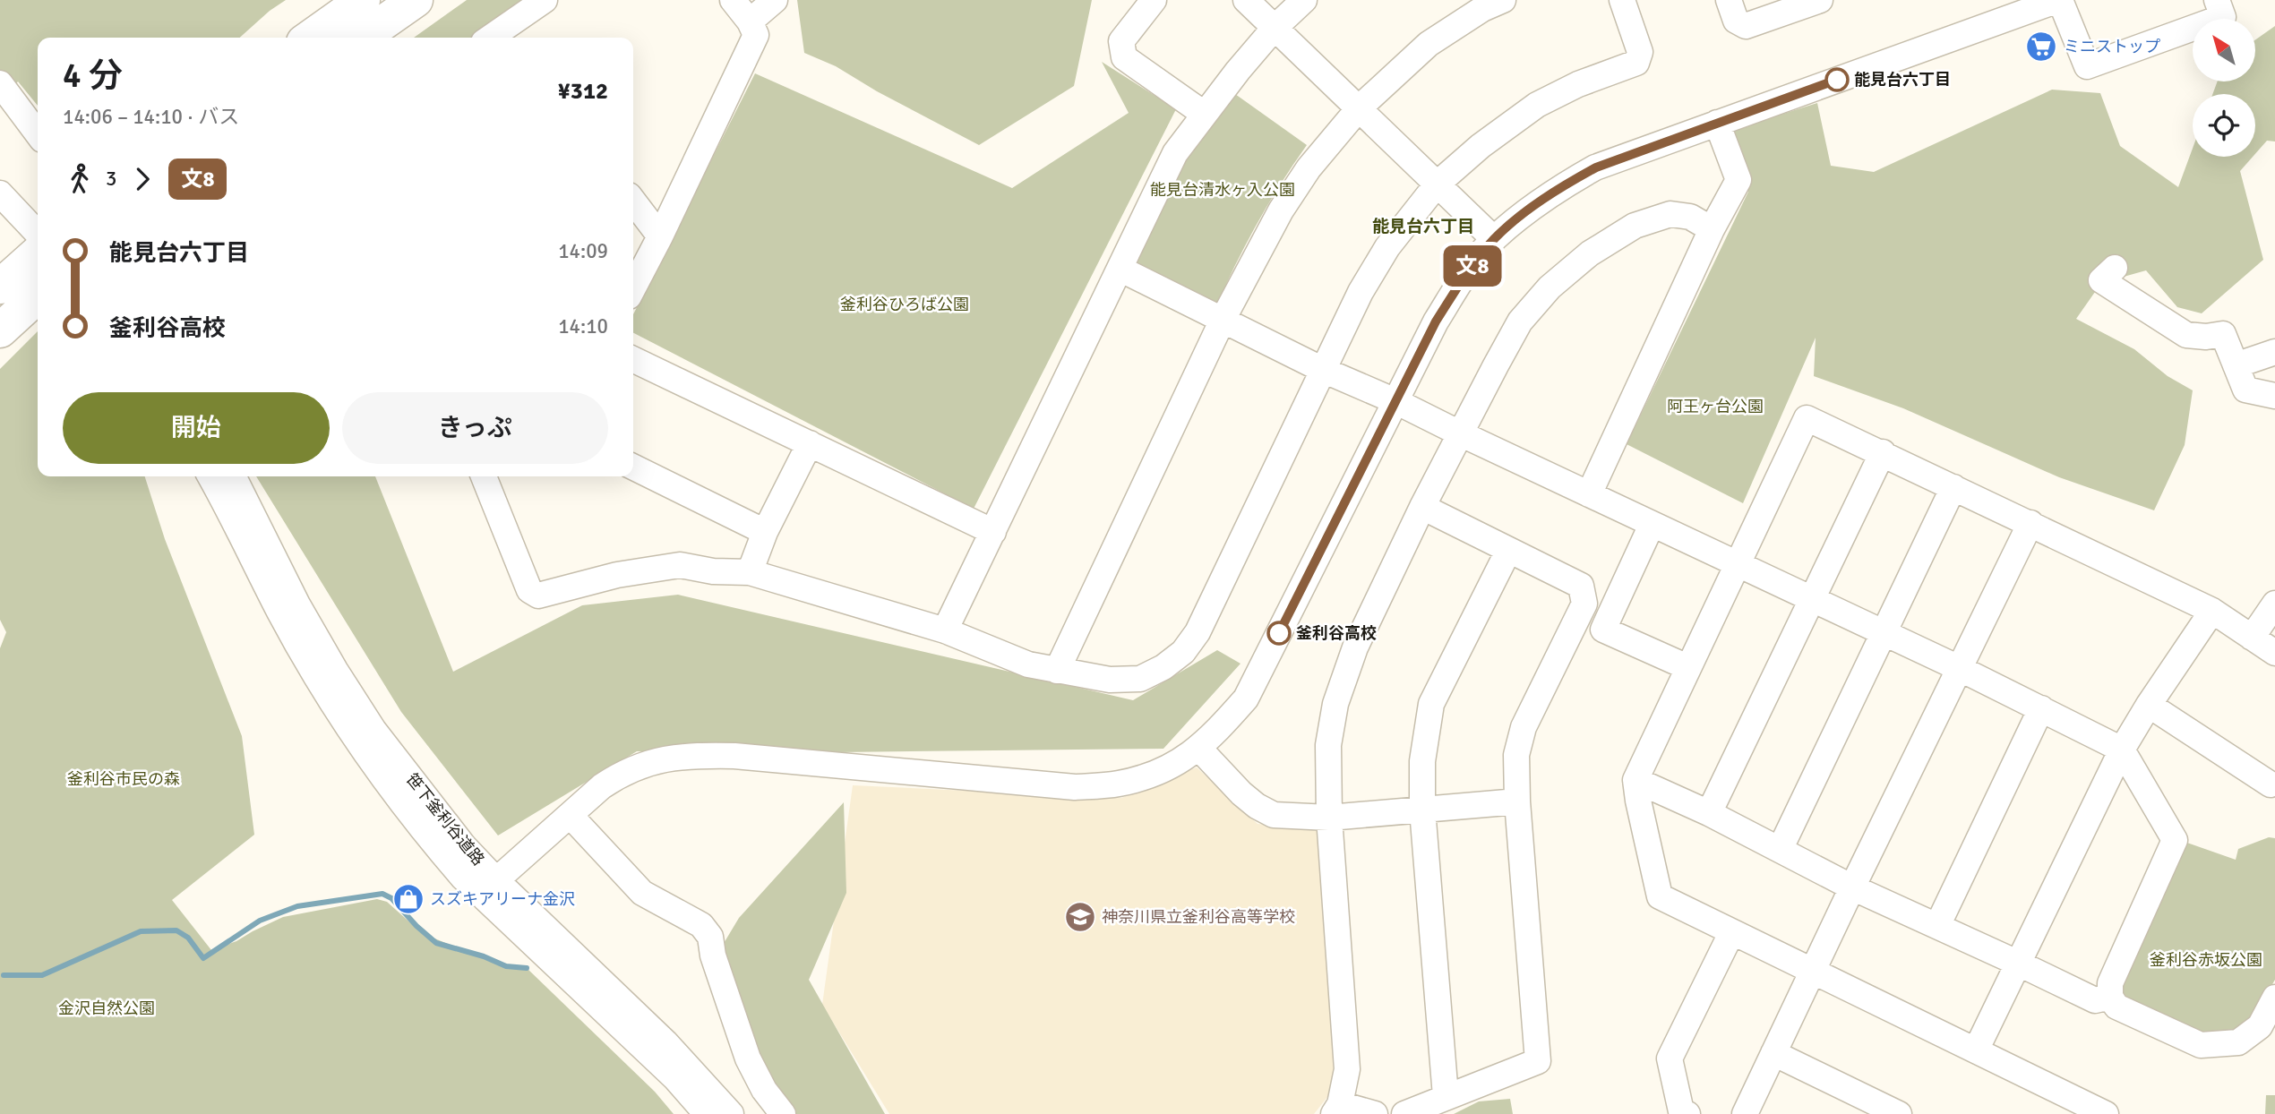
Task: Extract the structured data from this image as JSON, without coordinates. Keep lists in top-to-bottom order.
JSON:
{
  "streets": {
    "street": ["笹下釜利谷道路"]
  },
  "districts": ["能見台六丁目"],
  "parks": [
    "能見台清水ヶ入公園",
    "釜利谷ひろば公園",
    "阿王ヶ台公園",
    "釜利谷市民の森",
    "釜利谷赤坂公園",
    "金沢自然公園"
  ],
  "places": {
    "supermarket": ["ミニストップ"],
    "other": ["能見台六丁目", "釜利谷高校"],
    "shop": ["スズキアリーナ金沢"],
    "school or university": ["神奈川県立釜利谷高等学校"]
  },
  "lines": ["bus line 文8"],
  "north": "top left",
  "page": {
    "on_map": "文8",
    "heading": ["4 分", "14:06 – 14:10 · バス", "¥312"],
    "legs": ["3", "文8"],
    "list": [
      {
        "name": "能見台六丁目",
        "value": "14:09"
      },
      {
        "name": "釜利谷高校",
        "value": "14:10"
      }
    ],
    "buttons": ["開始", "きっぷ"]
  }
}
